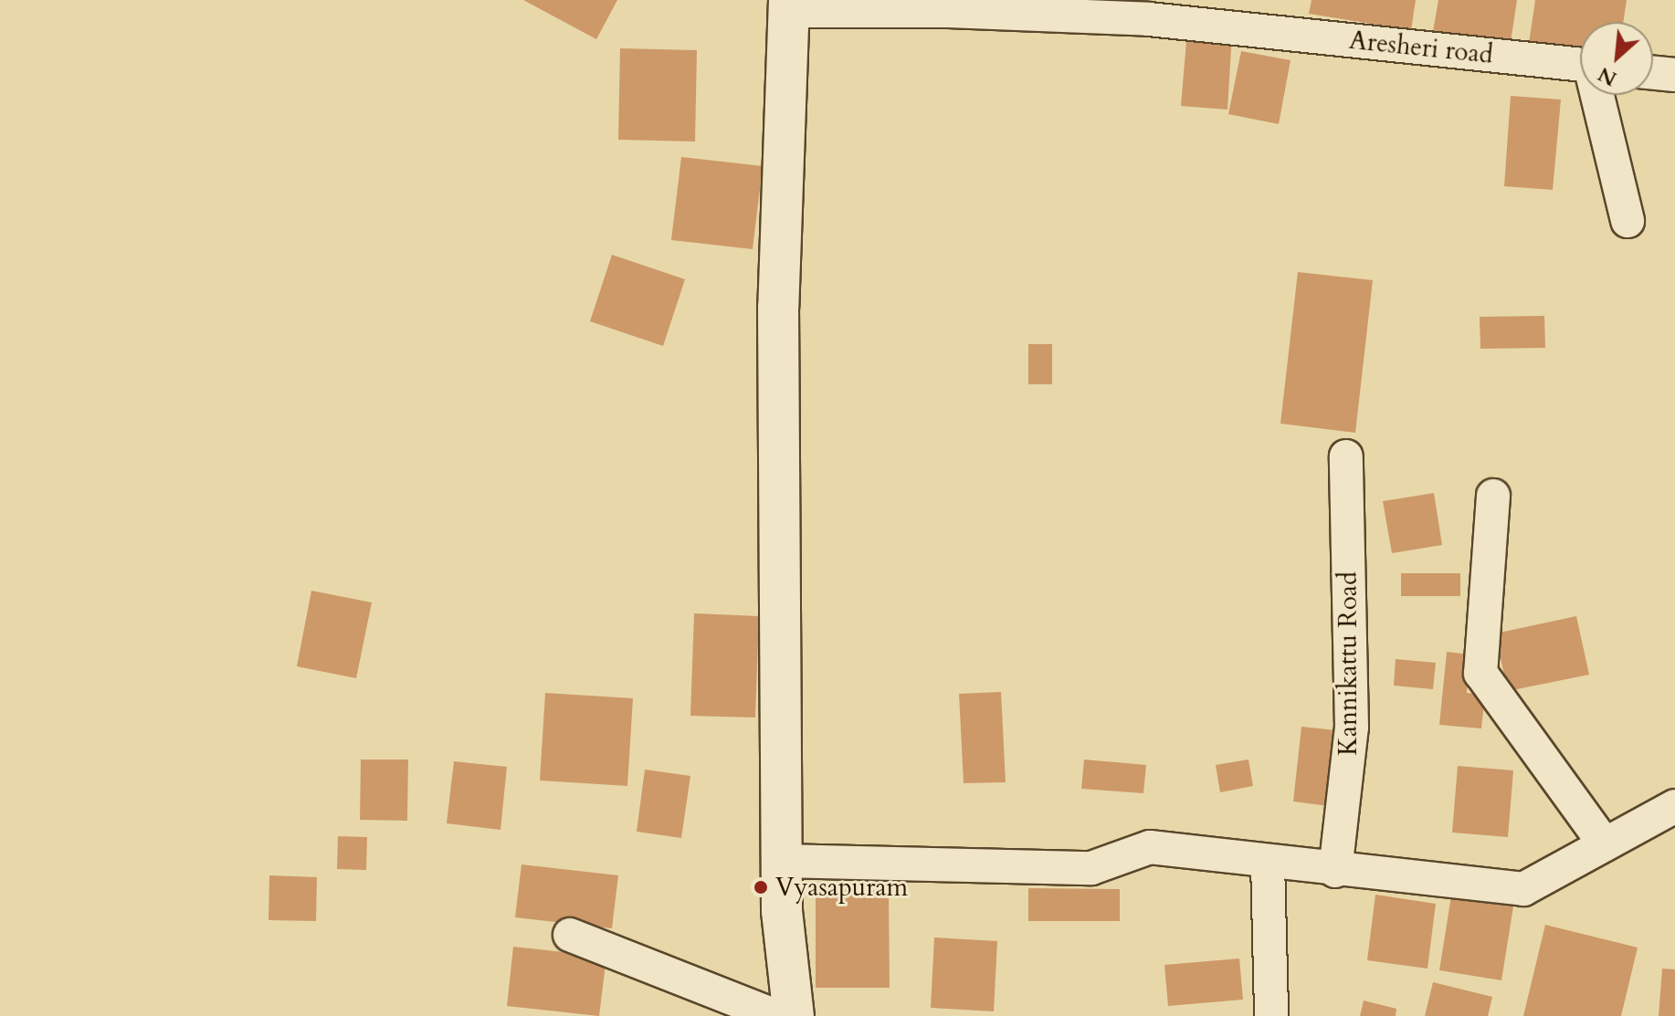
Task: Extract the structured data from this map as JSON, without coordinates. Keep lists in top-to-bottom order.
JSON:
{
  "streets": {
    "street": ["Aresheri road", "Kannikattu Road"]
  },
  "places": ["Vyasapuram"],
  "north": "bottom left"
}
